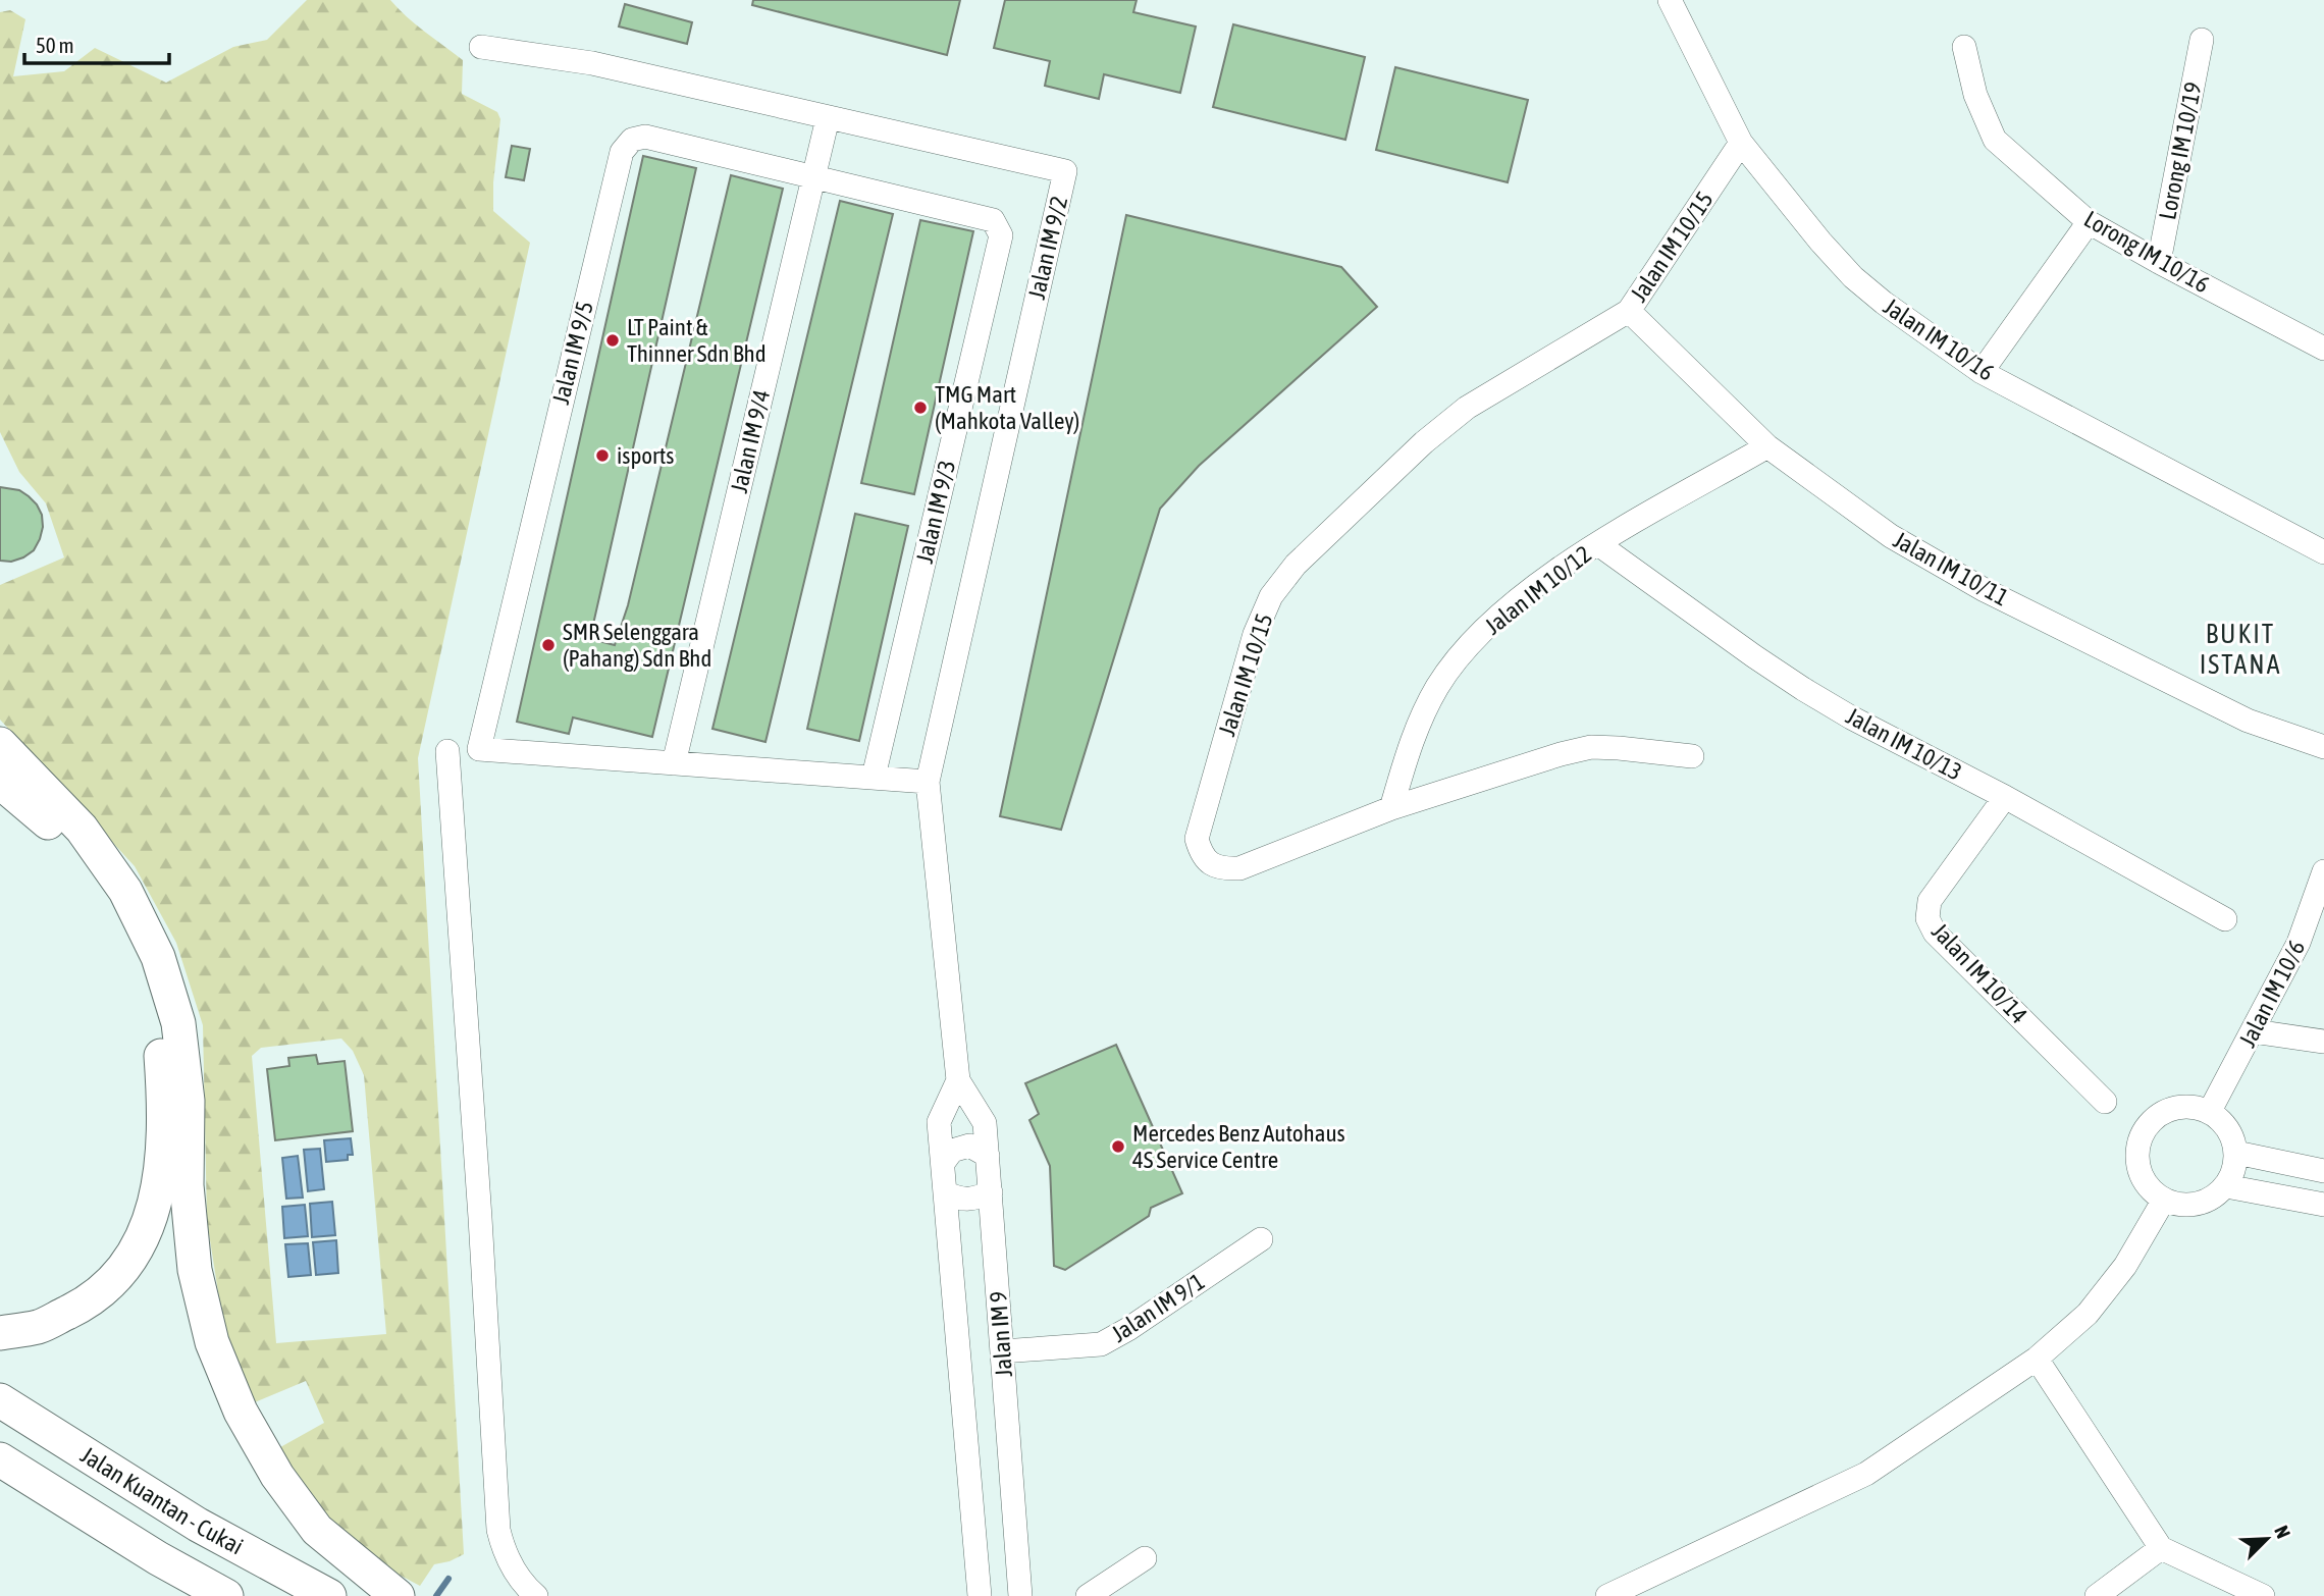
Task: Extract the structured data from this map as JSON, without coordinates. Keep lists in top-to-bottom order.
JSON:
{
  "streets": {
    "highway": ["Jalan Kuantan - Cukai"],
    "street": [
      "Lorong IM 10/19",
      "Jalan IM 10/15",
      "Jalan IM 9/2",
      "Lorong IM 10/16",
      "Jalan IM 10/16",
      "Jalan IM 9/5",
      "Jalan IM 9/4",
      "Jalan IM 9/3",
      "Jalan IM 10/11",
      "Jalan IM 10/12",
      "Jalan IM 10/13",
      "Jalan IM 10/14",
      "Jalan IM 10/6",
      "Jalan IM 9/1",
      "Jalan IM 9"
    ]
  },
  "crossings": [
    ["Lorong IM 10/19", "Lorong IM 10/16"],
    ["Jalan IM 10/15", "Jalan IM 10/16"],
    ["Jalan IM 10/15", "Jalan IM 10/11"],
    ["Jalan IM 10/15", "Jalan IM 10/12"],
    ["Jalan IM 9/2", "Jalan IM 9/4"],
    ["Jalan IM 9/2", "Jalan IM 9"],
    ["Jalan IM 9/5", "Jalan IM 9/4"],
    ["Jalan IM 9/5", "Jalan IM 9/3"],
    ["Jalan IM 9/4", "Jalan IM 9/3"],
    ["Jalan IM 10/11", "Jalan IM 10/12"],
    ["Jalan IM 10/12", "Jalan IM 10/13"],
    ["Jalan IM 10/13", "Jalan IM 10/14"],
    ["Jalan IM 9/1", "Jalan IM 9"]
  ],
  "districts": ["BUKIT ISTANA"],
  "places": [
    "LT Paint & Thinner Sdn Bhd",
    "TMG Mart (Mahkota Valley)",
    "isports",
    "SMR Selenggara (Pahang) Sdn Bhd",
    "Mercedes Benz Autohaus 4S Service Centre"
  ],
  "scale_bar": "50 m",
  "north": "top right"
}
